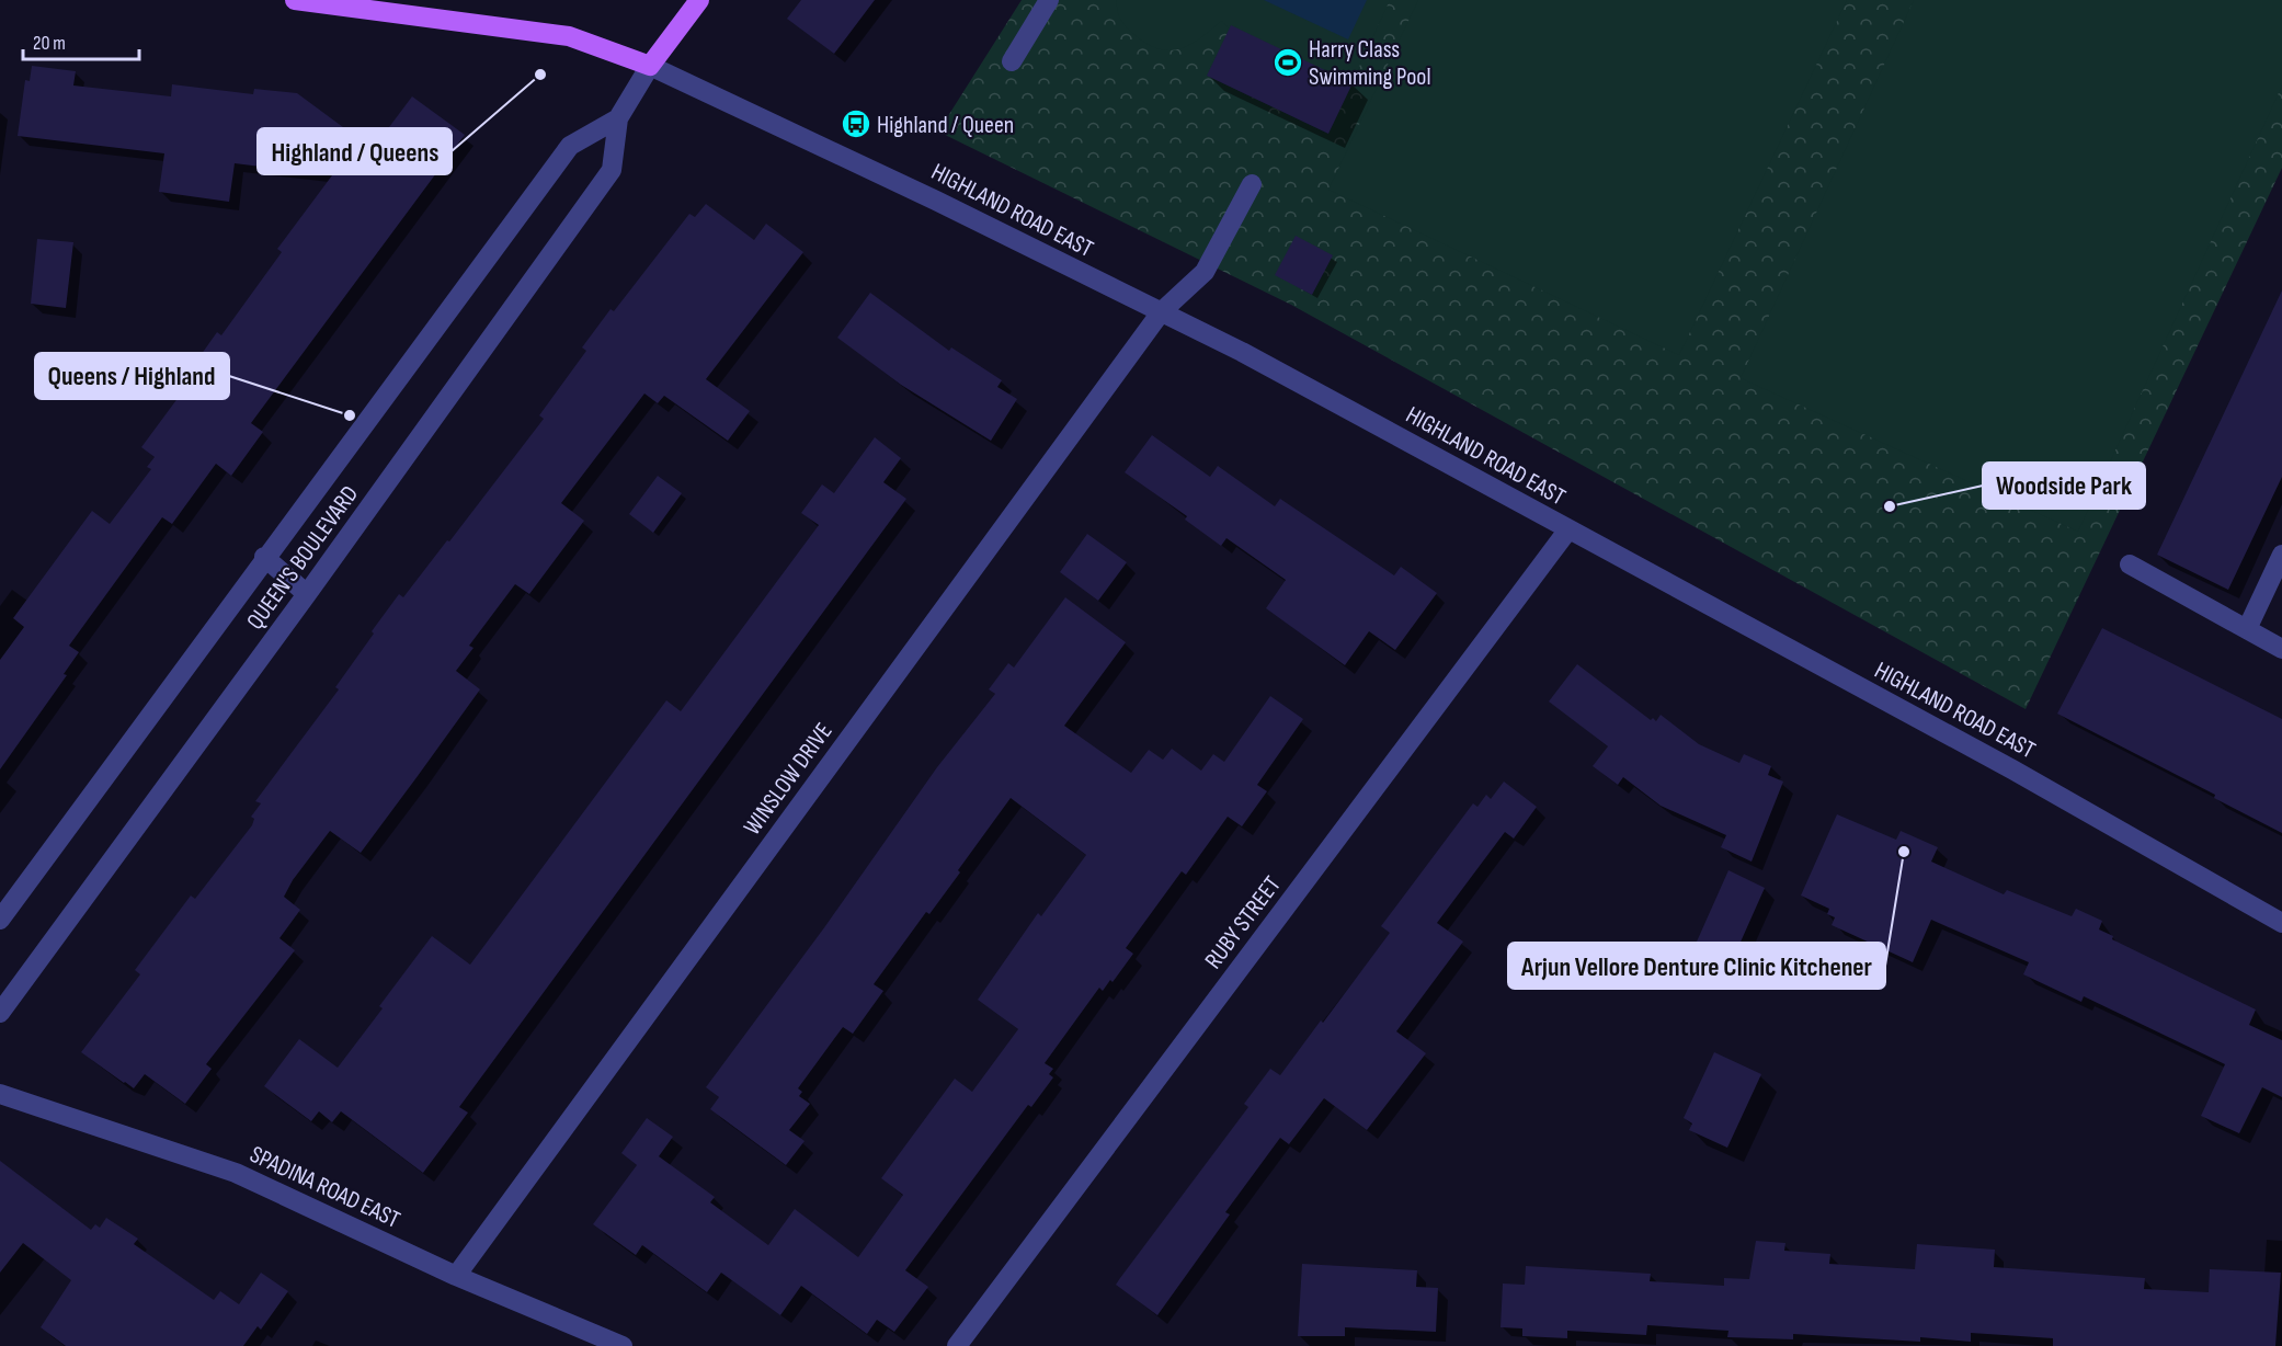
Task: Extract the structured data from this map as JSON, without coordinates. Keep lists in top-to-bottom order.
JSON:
{
  "streets": {
    "street": [
      "HIGHLAND ROAD EAST",
      "QUEEN'S BOULEVARD",
      "WINSLOW DRIVE",
      "RUBY STREET",
      "SPADINA ROAD EAST"
    ]
  },
  "crossings": [
    ["HIGHLAND ROAD EAST", "QUEEN'S BOULEVARD"],
    ["HIGHLAND ROAD EAST", "WINSLOW DRIVE"],
    ["HIGHLAND ROAD EAST", "RUBY STREET"],
    ["WINSLOW DRIVE", "SPADINA ROAD EAST"]
  ],
  "places": {
    "sports": ["Harry Class Swimming Pool"],
    "other": [
      "Highland / Queens",
      "Queens / Highland",
      "Woodside Park",
      "Arjun Vellore Denture Clinic Kitchener"
    ],
    "bus stop": ["Highland / Queen"]
  },
  "scale_bar": "20 m"
}
